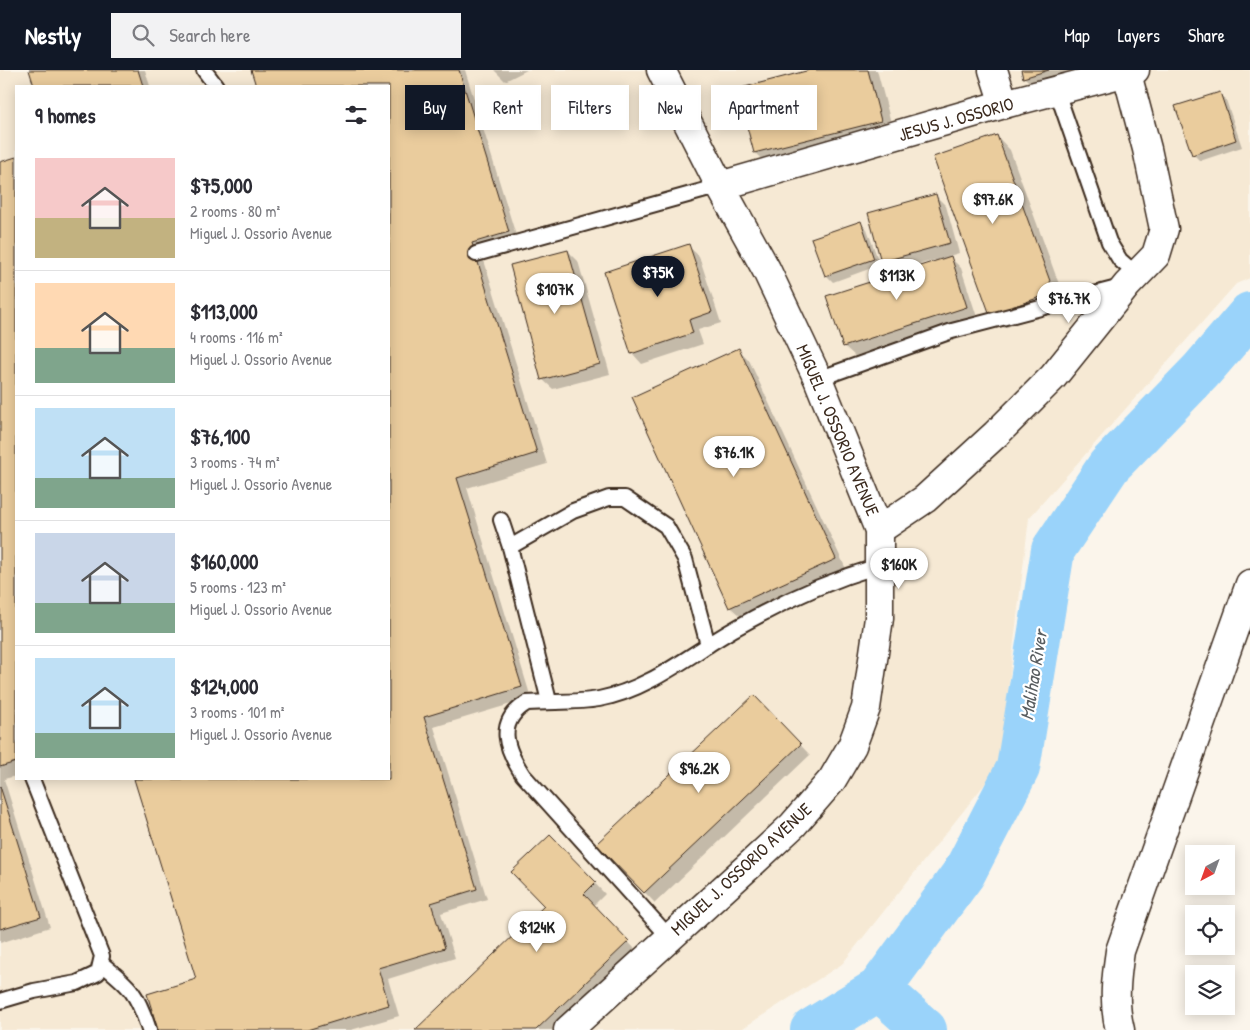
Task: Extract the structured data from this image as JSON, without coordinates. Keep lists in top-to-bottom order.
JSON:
{
  "streets": {
    "street": ["JESUS J. OSSORIO", "MIGUEL J. OSSORIO AVENUE"]
  },
  "crossings": [
    ["JESUS J. OSSORIO", "MIGUEL J. OSSORIO AVENUE"]
  ],
  "water": ["Malihao River"],
  "north": "bottom left",
  "page": {
    "header": "Nestly",
    "search": "Search here",
    "nav": ["Map", "Layers", "Share"],
    "chip": [
      "Buy",
      "Rent",
      "Filters",
      "New",
      "Apartment"
    ],
    "heading": "9 homes",
    "list": [
      {
        "name": "$75,000",
        "note": "2 rooms · 80 m² · Miguel J. Ossorio Avenue"
      },
      {
        "name": "$113,000",
        "note": "4 rooms · 116 m² · Miguel J. Ossorio Avenue"
      },
      {
        "name": "$76,100",
        "note": "3 rooms · 74 m² · Miguel J. Ossorio Avenue"
      },
      {
        "name": "$160,000",
        "note": "5 rooms · 123 m² · Miguel J. Ossorio Avenue"
      },
      {
        "name": "$124,000",
        "note": "3 rooms · 101 m² · Miguel J. Ossorio Avenue"
      }
    ],
    "price": [
      "$97.6K",
      "$75K",
      "$113K",
      "$107K",
      "$76.7K",
      "$76.1K",
      "$160K",
      "$96.2K",
      "$124K"
    ]
  }
}
